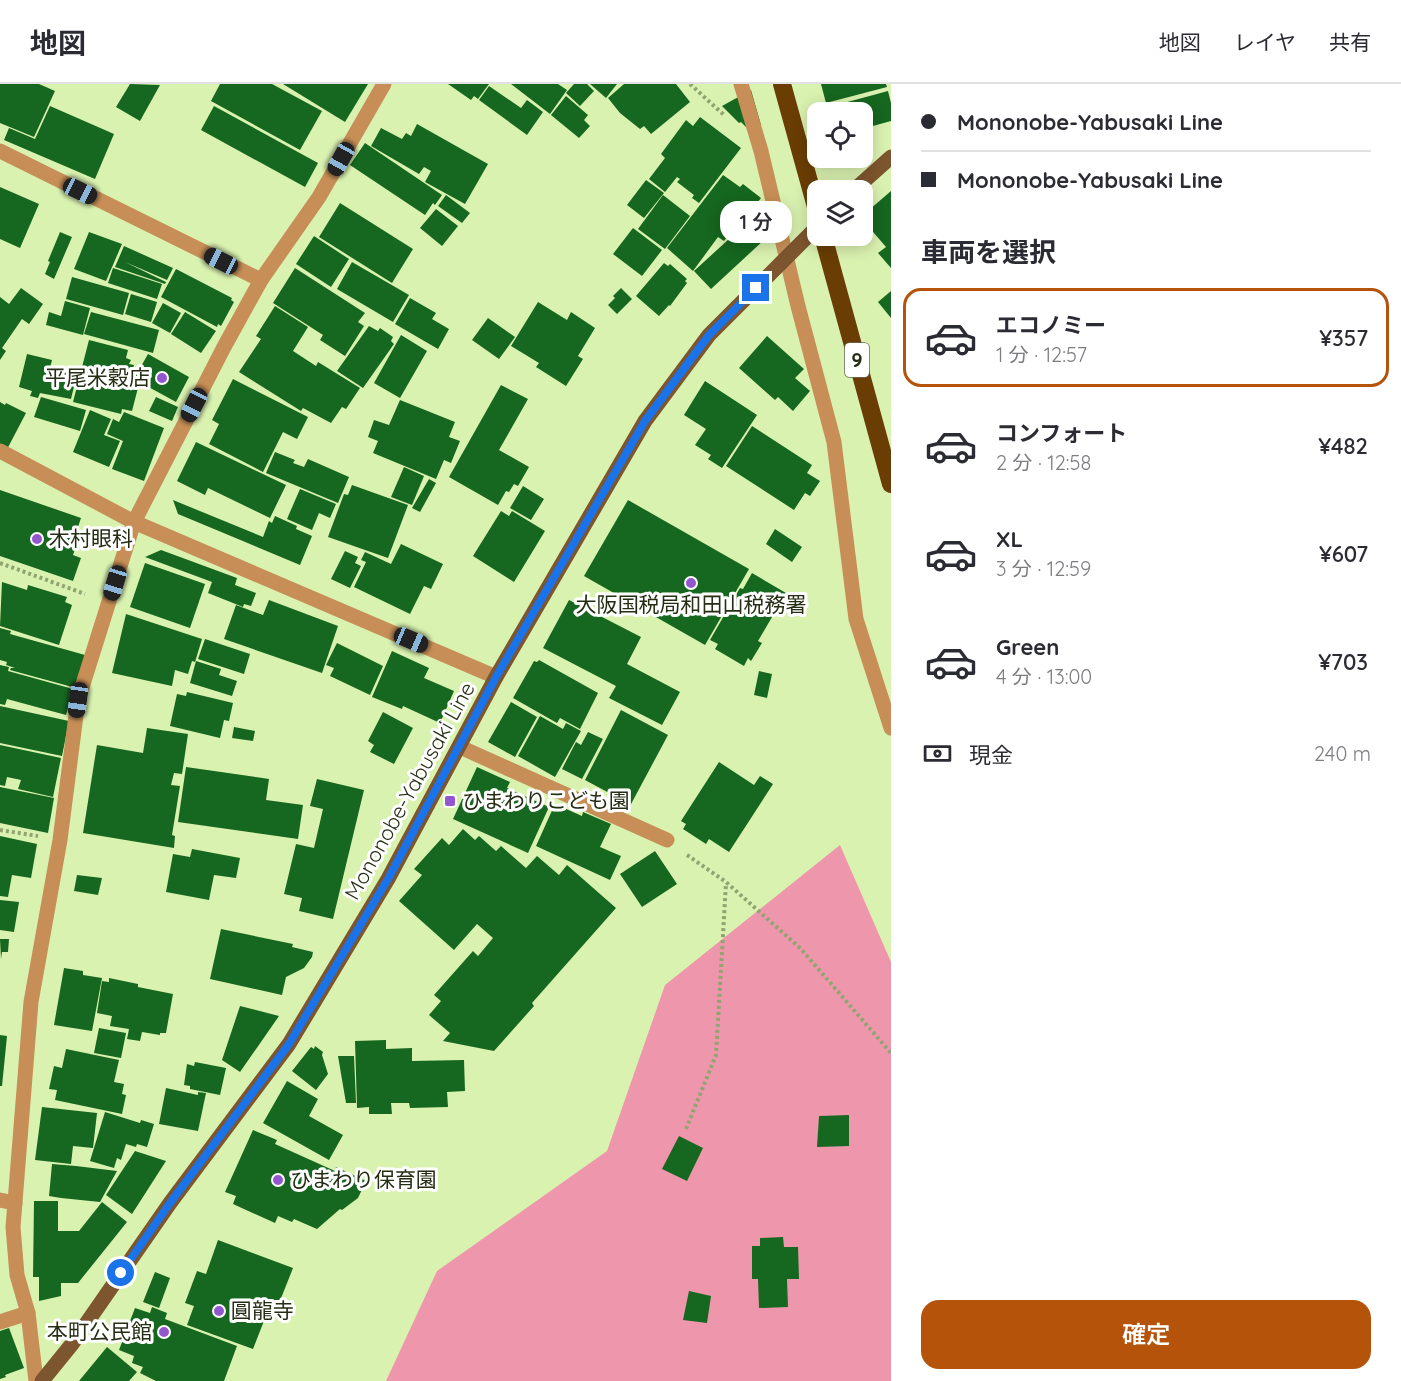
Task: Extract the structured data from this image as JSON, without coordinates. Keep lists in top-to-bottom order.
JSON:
{
  "streets": {
    "highway": ["9"],
    "main road": ["Mononobe-Yabusaki Line"]
  },
  "places": {
    "other": [
      "平尾米穀店",
      "木村眼科",
      "大阪国税局和田山税務署",
      "ひまわり保育園",
      "圓龍寺",
      "本町公民館"
    ],
    "transit": ["ひまわりこども園"]
  },
  "page": {
    "header": "地図",
    "nav": ["地図", "レイヤ", "共有"],
    "banner": ["Mononobe-Yabusaki Line", "Mononobe-Yabusaki Line"],
    "bubble": "1 分",
    "heading": "車両を選択",
    "list": [
      {
        "name": "エコノミー",
        "note": "1 分 · 12:57",
        "value": "¥357"
      },
      {
        "name": "コンフォート",
        "note": "2 分 · 12:58",
        "value": "¥482"
      },
      {
        "name": "XL",
        "note": "3 分 · 12:59",
        "value": "¥607"
      },
      {
        "name": "Green",
        "note": "4 分 · 13:00",
        "value": "¥703"
      }
    ],
    "pay": ["現金", "240 m"],
    "buttons": "確定"
  }
}
